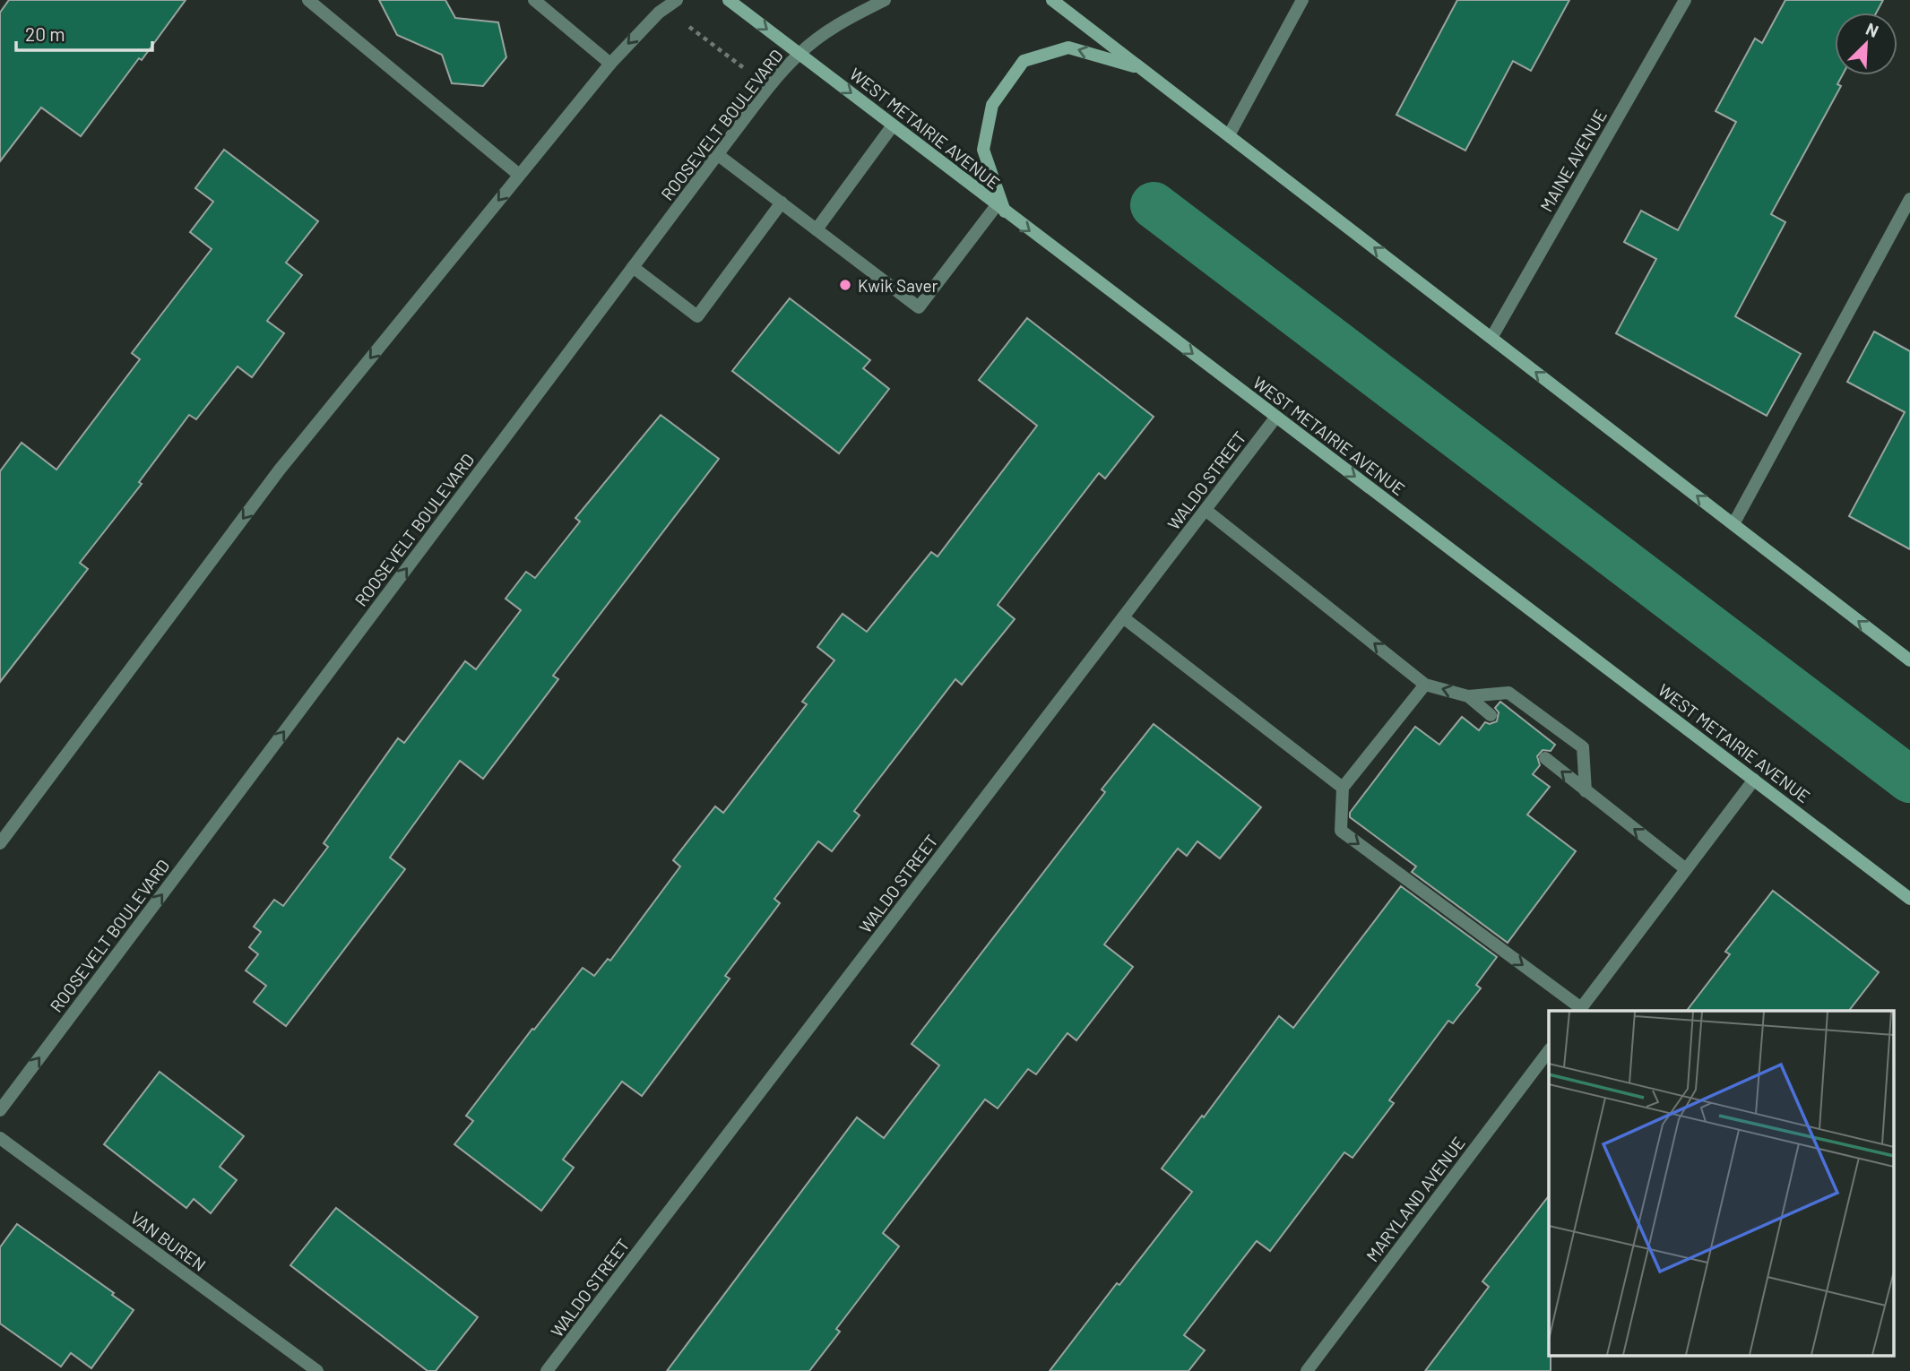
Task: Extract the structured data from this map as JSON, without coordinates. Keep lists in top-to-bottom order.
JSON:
{
  "streets": {
    "main road": ["WEST METAIRIE AVENUE"],
    "street": [
      "ROOSEVELT BOULEVARD",
      "MAINE AVENUE",
      "WALDO STREET",
      "MARYLAND AVENUE",
      "VAN BUREN"
    ]
  },
  "crossings": [
    ["ROOSEVELT BOULEVARD", "WEST METAIRIE AVENUE"],
    ["WEST METAIRIE AVENUE", "WALDO STREET"]
  ],
  "one_way": ["ROOSEVELT BOULEVARD", "WEST METAIRIE AVENUE"],
  "places": ["Kwik Saver"],
  "scale_bar": "20 m",
  "north": "top right"
}
